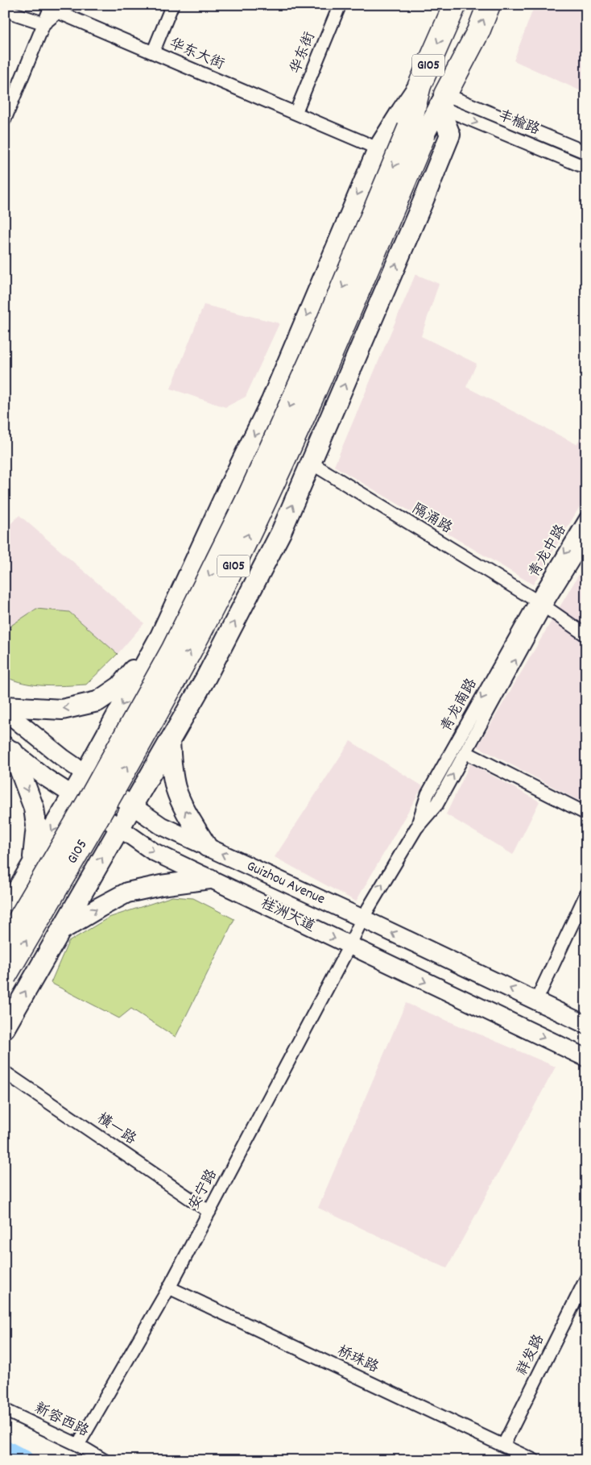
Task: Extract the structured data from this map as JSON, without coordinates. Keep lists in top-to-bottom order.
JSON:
{
  "streets": {
    "highway": ["G105"],
    "main road": ["Guizhou Avenue", "桂洲大道"],
    "street": [
      "华东街",
      "华东大街",
      "丰榆路",
      "隔涌路",
      "青龙中路",
      "青龙南路",
      "横一路",
      "安宁路",
      "祥发路",
      "桥珠路",
      "新容西路"
    ]
  },
  "crossings": [
    ["华东街", "华东大街"],
    ["G105", "丰榆路"],
    ["隔涌路", "青龙中路"],
    ["隔涌路", "青龙南路"],
    ["青龙中路", "青龙南路"],
    ["青龙南路", "Guizhou Avenue"],
    ["青龙南路", "桂洲大道"],
    ["青龙南路", "安宁路"],
    ["桂洲大道", "安宁路"],
    ["横一路", "安宁路"],
    ["安宁路", "桥珠路"],
    ["安宁路", "新容西路"],
    ["祥发路", "桥珠路"]
  ],
  "one_way": ["Guizhou Avenue", "桂洲大道"]
}
